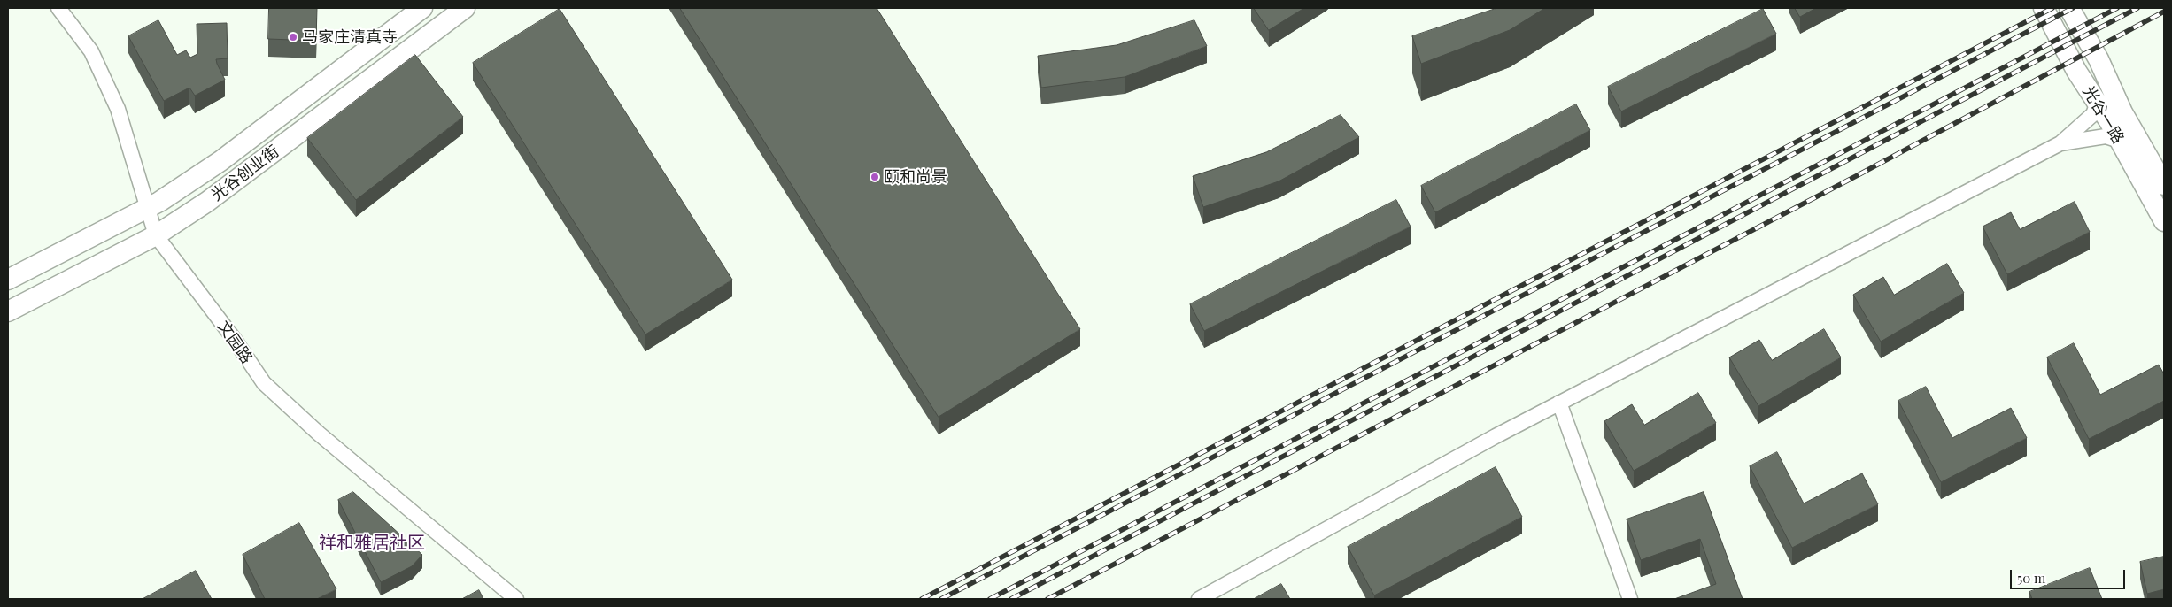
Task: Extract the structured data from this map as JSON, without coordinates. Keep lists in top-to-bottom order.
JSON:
{
  "streets": {
    "main road": ["光谷一路", "光谷创业街"],
    "street": ["文园路"]
  },
  "crossings": [
    ["光谷创业街", "文园路"]
  ],
  "districts": ["祥和雅居社区"],
  "places": ["马家庄清真寺", "颐和尚景"],
  "scale_bar": "50 m"
}
